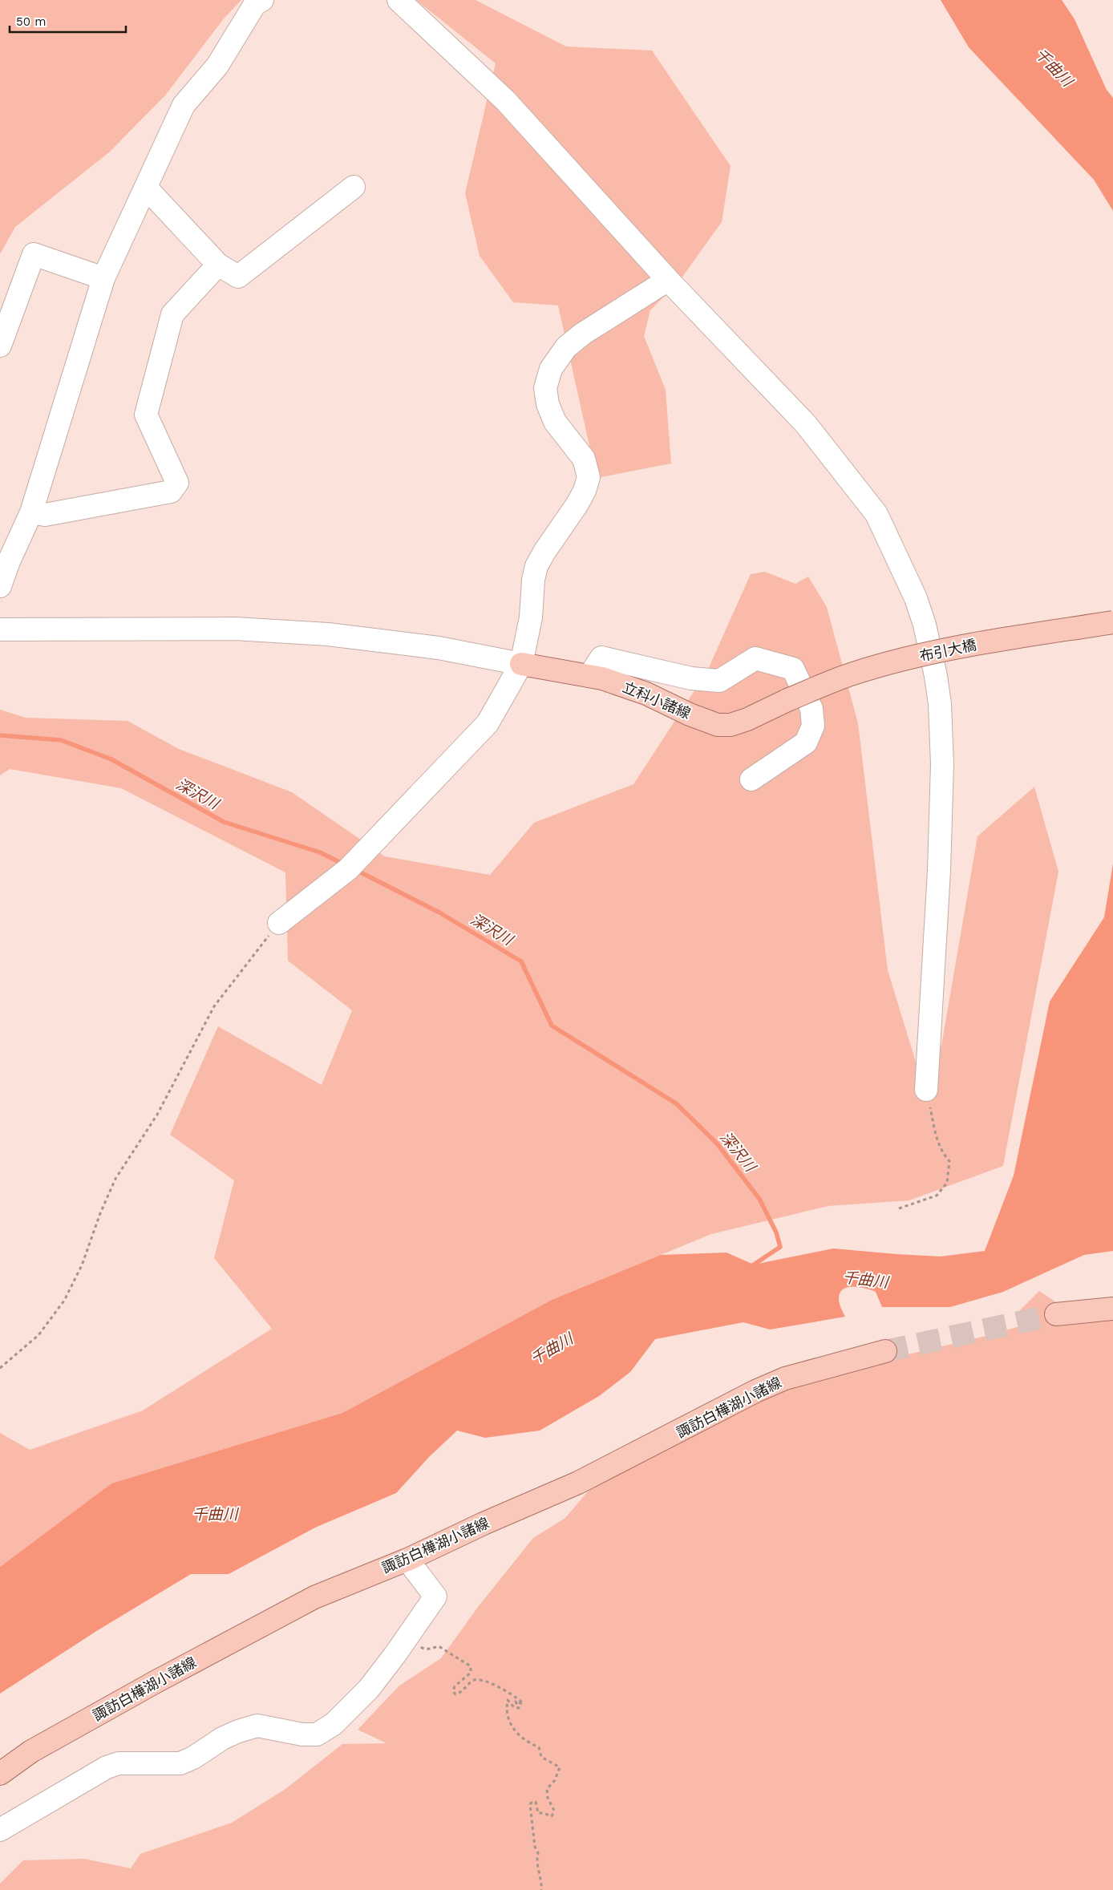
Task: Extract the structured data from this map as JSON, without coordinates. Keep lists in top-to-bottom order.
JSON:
{
  "streets": {
    "main road": ["布引大橋", "立科小諸線", "諏訪白樺湖小諸線"]
  },
  "crossings": [
    ["布引大橋", "立科小諸線"]
  ],
  "water": ["千曲川", "深沢川"],
  "scale_bar": "50 m"
}
